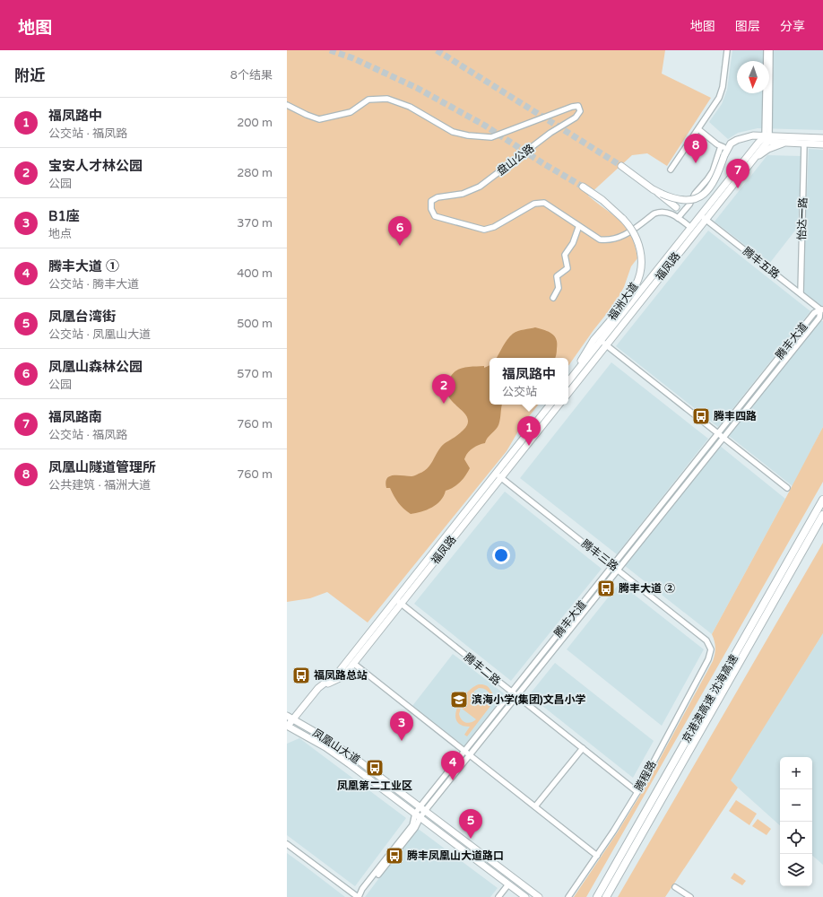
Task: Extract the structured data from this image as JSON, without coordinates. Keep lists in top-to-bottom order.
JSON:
{
  "streets": {
    "highway": ["京港澳高速 沈海高速"],
    "main road": ["福凤路", "福洲大道", "凤凰山大道"],
    "street": [
      "盘山公路",
      "怡达一路",
      "腾丰五路",
      "腾丰大道",
      "腾丰三路",
      "腾丰二路",
      "腾程路"
    ]
  },
  "crossings": [
    ["盘山公路", "福凤路"],
    ["怡达一路", "腾丰五路"],
    ["腾丰五路", "福凤路"],
    ["腾丰五路", "腾丰大道"],
    ["福凤路", "福洲大道"],
    ["福凤路", "腾丰三路"],
    ["福凤路", "腾丰二路"],
    ["福凤路", "凤凰山大道"],
    ["腾丰大道", "腾丰三路"],
    ["腾丰大道", "腾丰二路"],
    ["腾丰大道", "凤凰山大道"],
    ["腾丰三路", "腾程路"],
    ["腾丰二路", "腾程路"]
  ],
  "places": {
    "bus stop": [
      "腾丰四路",
      "腾丰大道 ②",
      "福凤路总站",
      "凤凰第二工业区",
      "腾丰凤凰山大道路口"
    ],
    "school or university": ["滨海小学(集团)文昌小学"]
  },
  "north": "bottom",
  "page": {
    "header": "地图",
    "nav": ["地图", "图层", "分享"],
    "heading": ["附近", "8个结果"],
    "list": [
      {
        "mark": "1",
        "name": "福凤路中",
        "note": "公交站 · 福凤路",
        "value": "200 m"
      },
      {
        "mark": "2",
        "name": "宝安人才林公园",
        "note": "公园",
        "value": "280 m"
      },
      {
        "mark": "3",
        "name": "B1座",
        "note": "地点",
        "value": "370 m"
      },
      {
        "mark": "4",
        "name": "腾丰大道 ①",
        "note": "公交站 · 腾丰大道",
        "value": "400 m"
      },
      {
        "mark": "5",
        "name": "凤凰台湾街",
        "note": "公交站 · 凤凰山大道",
        "value": "500 m"
      },
      {
        "mark": "6",
        "name": "凤凰山森林公园",
        "note": "公园",
        "value": "570 m"
      },
      {
        "mark": "7",
        "name": "福凤路南",
        "note": "公交站 · 福凤路",
        "value": "760 m"
      },
      {
        "mark": "8",
        "name": "凤凰山隧道管理所",
        "note": "公共建筑 · 福洲大道",
        "value": "760 m"
      }
    ],
    "pins": [
      "8",
      "7",
      "6",
      "2",
      "1",
      "3",
      "4",
      "5"
    ],
    "popup": ["福凤路中", "公交站"],
    "map_buttons": ["+", "−"]
  }
}
